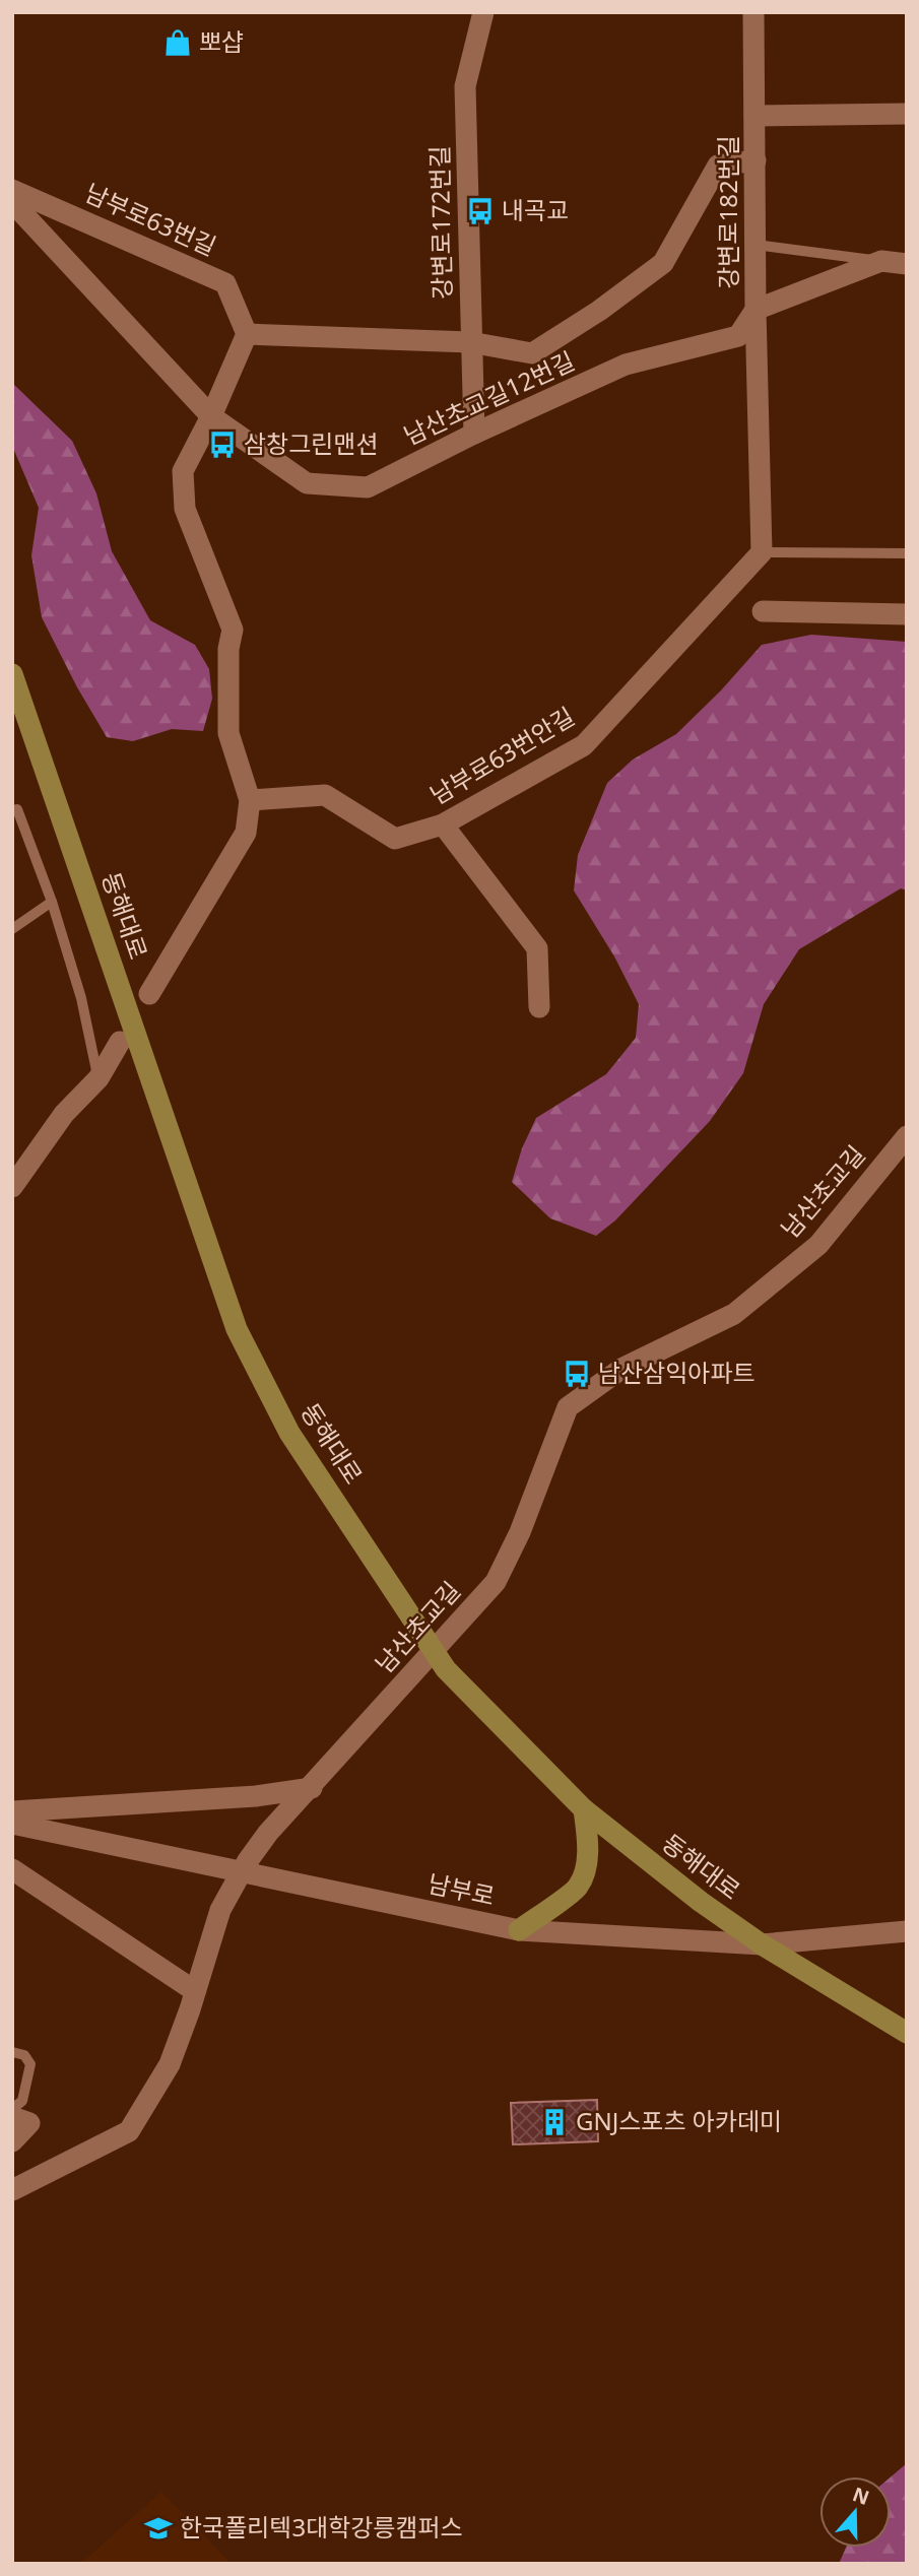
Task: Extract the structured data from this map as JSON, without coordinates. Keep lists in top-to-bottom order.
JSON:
{
  "streets": {
    "main road": ["동해대로"],
    "street": [
      "강변로182번길",
      "남부로63번길",
      "강변로172번길",
      "남산초교길12번길",
      "남부로63번안길",
      "남산초교길",
      "남부로"
    ]
  },
  "crossings": [
    ["강변로182번길", "남산초교길12번길"],
    ["강변로182번길", "남부로63번안길"],
    ["강변로172번길", "남산초교길12번길"],
    ["동해대로", "남부로"]
  ],
  "places": {
    "shop": ["뽀샵"],
    "bus stop": ["내곡교", "삼창그린맨션", "남산삼익아파트"],
    "building": ["GNJ스포츠 아카데미"],
    "school or university": ["한국폴리텍3대학강릉캠퍼스"]
  },
  "north": "top"
}
